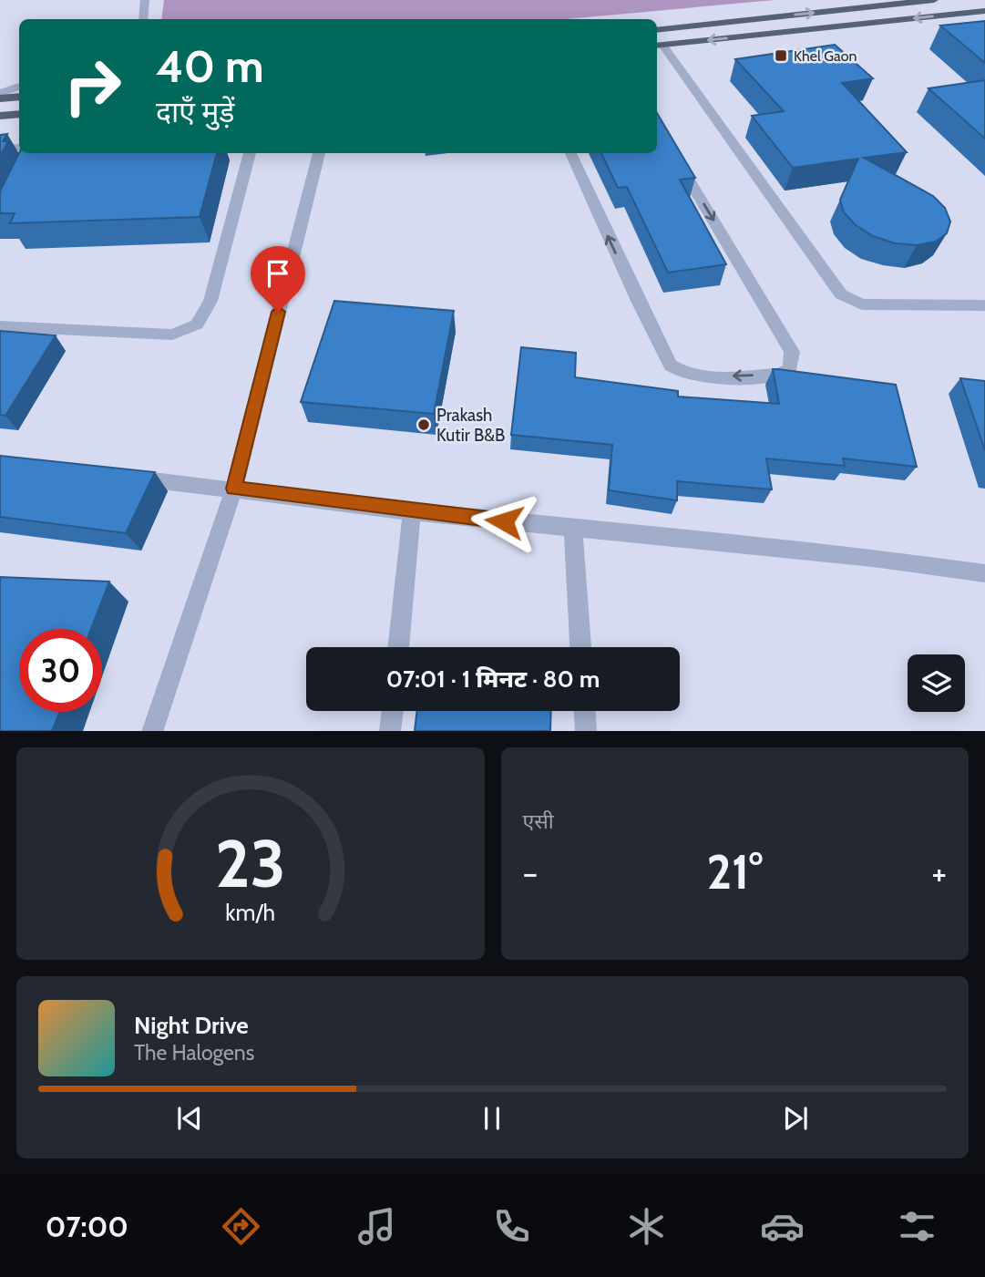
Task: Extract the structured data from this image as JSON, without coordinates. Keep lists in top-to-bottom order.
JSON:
{
  "places": {
    "transit": ["Khel Gaon"],
    "other": ["Prakash Kutir B&B"]
  },
  "page": {
    "turn": ["40 m", "दाएँ मुड़ें"],
    "limit": "30",
    "trip": "07:01 · 1 मिनट · 80 m",
    "tile": "एसी",
    "heat": ["−", "21°", "+"],
    "song": ["Night Drive", "The Halogens"],
    "tabs": "07:00",
    "gauge": ["23", "km/h"]
  }
}
